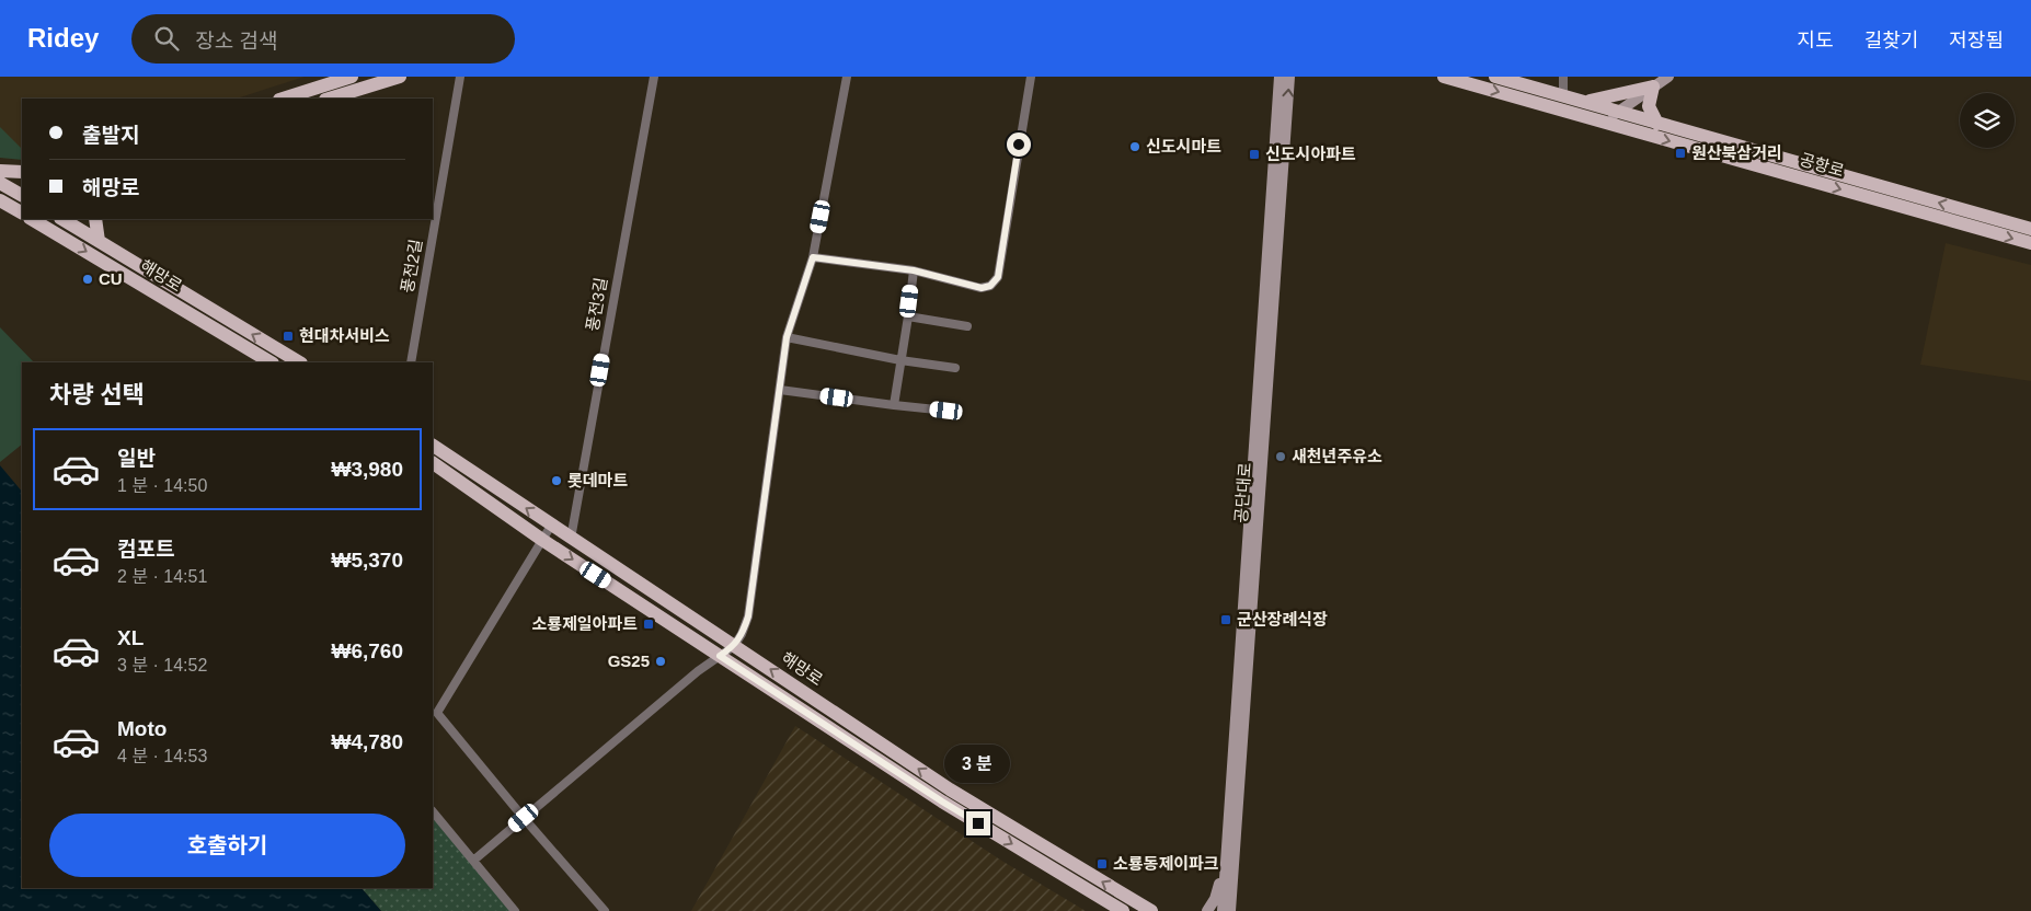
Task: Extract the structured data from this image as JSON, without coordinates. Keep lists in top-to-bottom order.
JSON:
{
  "streets": {
    "main road": ["공항로", "해망로"],
    "street": ["풍전2길", "풍전3길", "공단대로"]
  },
  "crossings": [
    ["해망로", "풍전3길"]
  ],
  "places": {
    "other": [
      "신도시마트",
      "CU",
      "새천년주유소",
      "롯데마트",
      "GS25"
    ],
    "transit": [
      "원산북삼거리",
      "신도시아파트",
      "현대차서비스",
      "군산장례식장",
      "소룡제일아파트",
      "소룡동제이파크"
    ]
  },
  "page": {
    "header": "Ridey",
    "search": "장소 검색",
    "nav": ["지도", "길찾기", "저장됨"],
    "banner": ["출발지", "해망로"],
    "heading": "차량 선택",
    "list": [
      {
        "name": "일반",
        "note": "1 분 · 14:50",
        "value": "₩3,980"
      },
      {
        "name": "컴포트",
        "note": "2 분 · 14:51",
        "value": "₩5,370"
      },
      {
        "name": "XL",
        "note": "3 분 · 14:52",
        "value": "₩6,760"
      },
      {
        "name": "Moto",
        "note": "4 분 · 14:53",
        "value": "₩4,780"
      }
    ],
    "bubble": "3 분",
    "buttons": "호출하기"
  }
}
